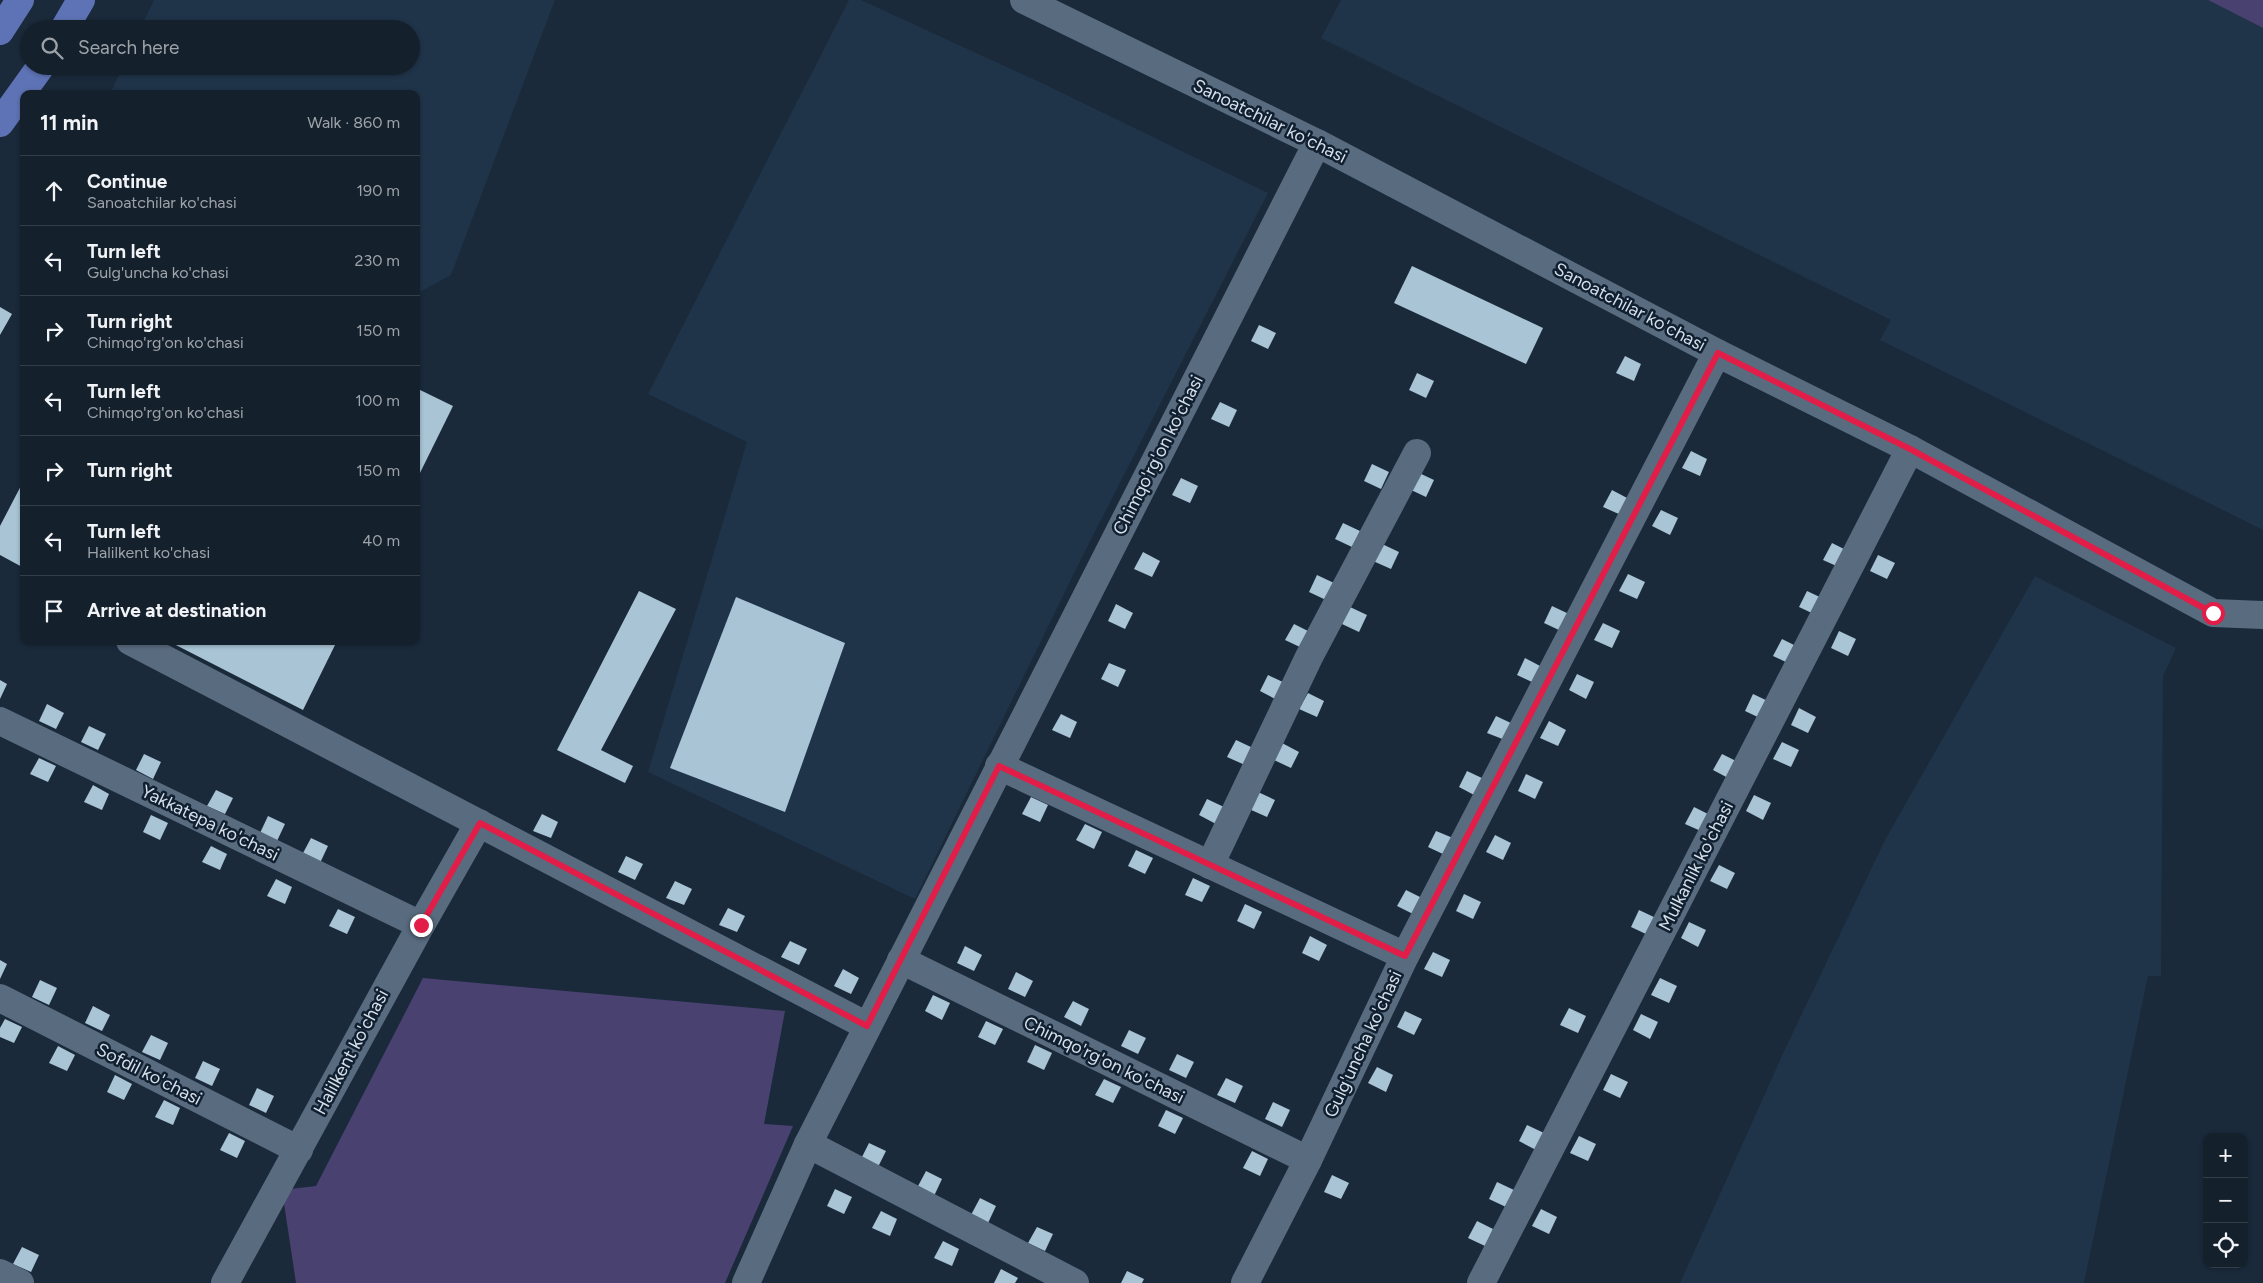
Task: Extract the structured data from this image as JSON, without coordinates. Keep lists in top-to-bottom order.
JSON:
{
  "streets": {
    "street": [
      "Sanoatchilar ko'chasi",
      "Chimqo'rg'on ko'chasi",
      "Yakkatepa ko'chasi",
      "Mulkanlik ko'chasi",
      "Gulg'uncha ko'chasi",
      "Halilkent ko'chasi",
      "Sofdil ko'chasi"
    ]
  },
  "crossings": [
    ["Sanoatchilar ko'chasi", "Chimqo'rg'on ko'chasi"],
    ["Sanoatchilar ko'chasi", "Mulkanlik ko'chasi"],
    ["Sanoatchilar ko'chasi", "Gulg'uncha ko'chasi"],
    ["Chimqo'rg'on ko'chasi", "Gulg'uncha ko'chasi"],
    ["Yakkatepa ko'chasi", "Halilkent ko'chasi"],
    ["Halilkent ko'chasi", "Sofdil ko'chasi"]
  ],
  "page": {
    "search": "Search here",
    "heading": ["11 min", "Walk · 860 m"],
    "list": [
      ["Continue", "Sanoatchilar ko'chasi", "190 m"],
      ["Turn left", "Gulg'uncha ko'chasi", "230 m"],
      ["Turn right", "Chimqo'rg'on ko'chasi", "150 m"],
      ["Turn left", "Chimqo'rg'on ko'chasi", "100 m"],
      ["Turn right", "150 m"],
      ["Turn left", "Halilkent ko'chasi", "40 m"],
      "Arrive at destination"
    ],
    "map_buttons": ["+", "−"]
  }
}
